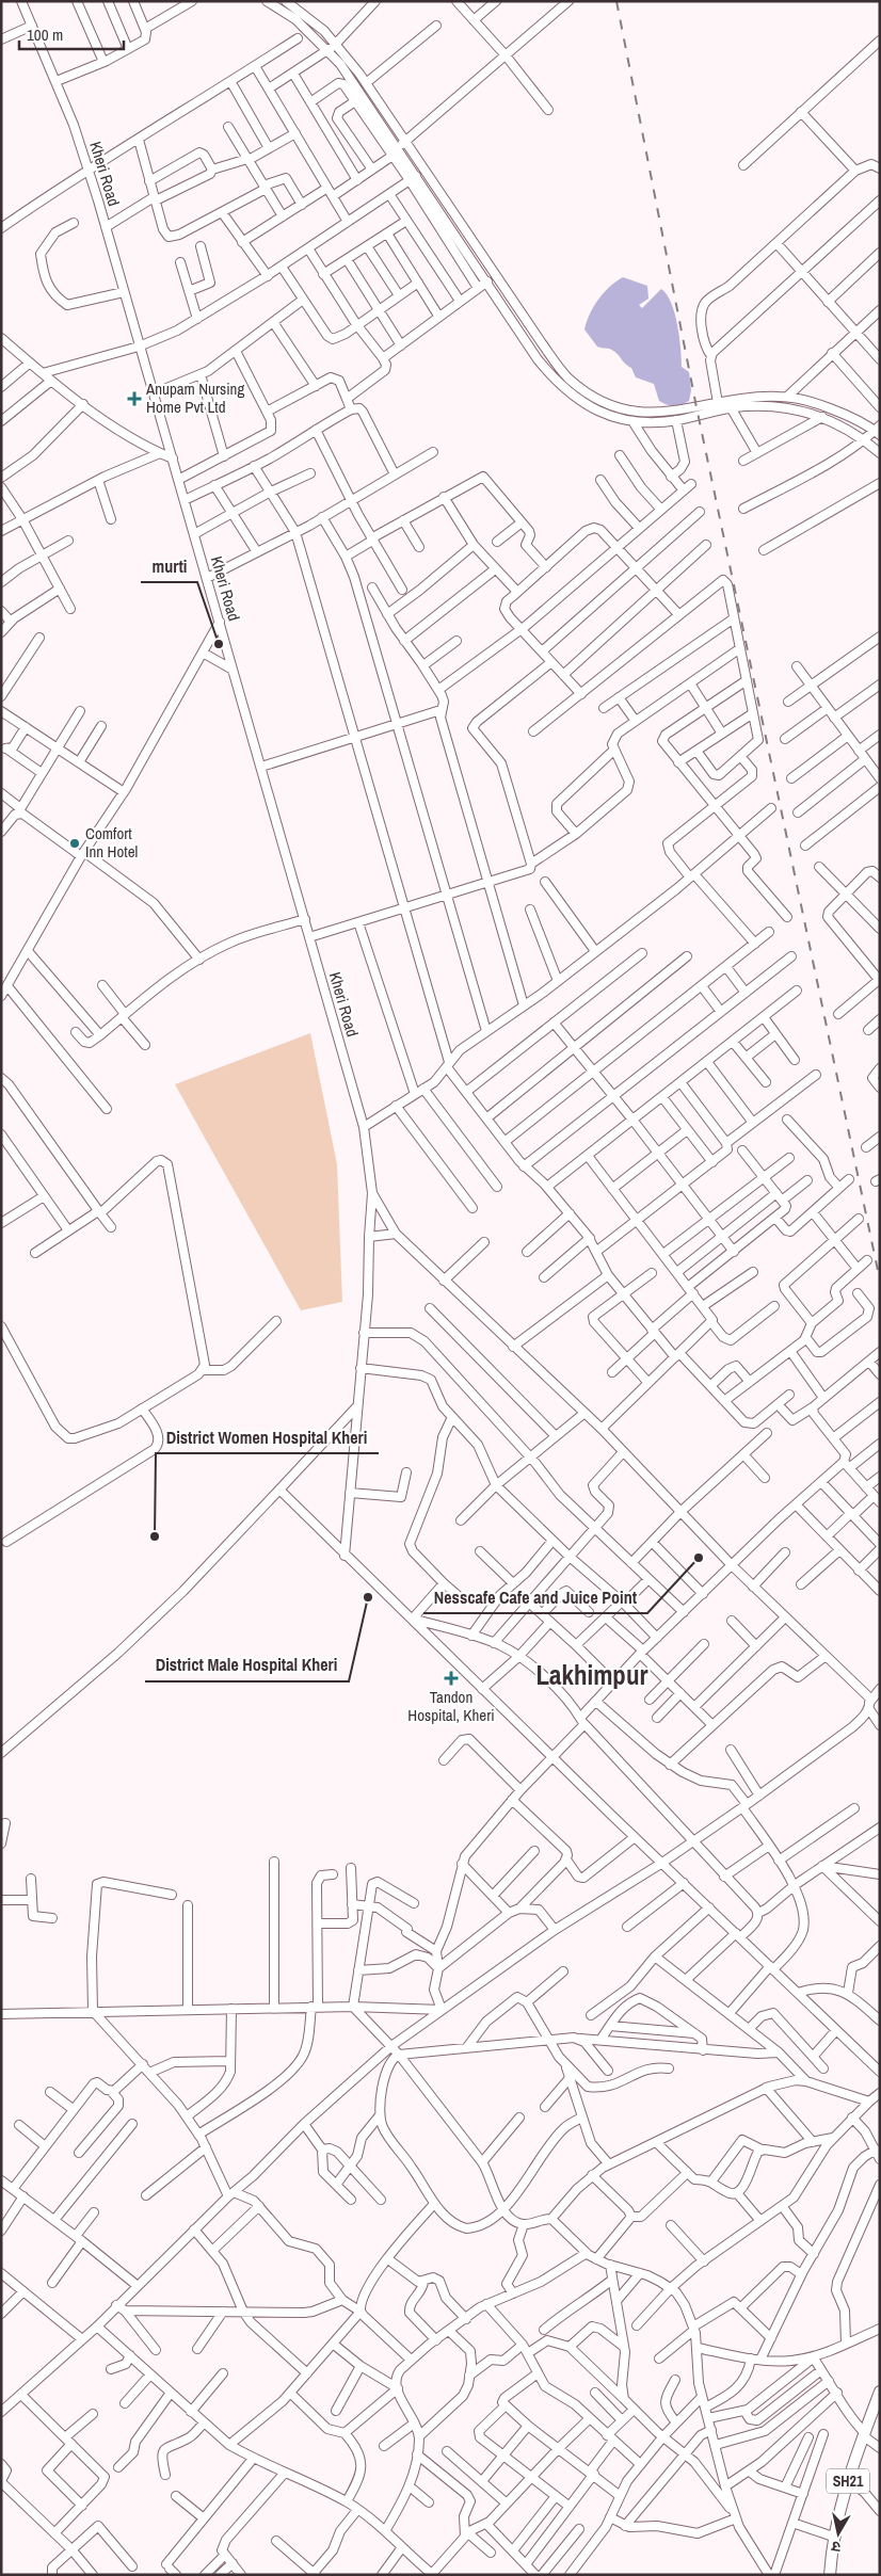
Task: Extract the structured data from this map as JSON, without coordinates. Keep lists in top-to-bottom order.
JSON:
{
  "streets": {
    "main road": ["SH21"],
    "street": ["Kheri Road"]
  },
  "districts": ["Lakhimpur"],
  "places": {
    "health": ["Anupam Nursing Home Pvt Ltd", "Tandon Hospital, Kheri"],
    "other": [
      "murti",
      "Comfort Inn Hotel",
      "District Women Hospital Kheri",
      "Nesscafe Cafe and Juice Point",
      "District Male Hospital Kheri"
    ]
  },
  "scale_bar": "100 m",
  "north": "bottom"
}
